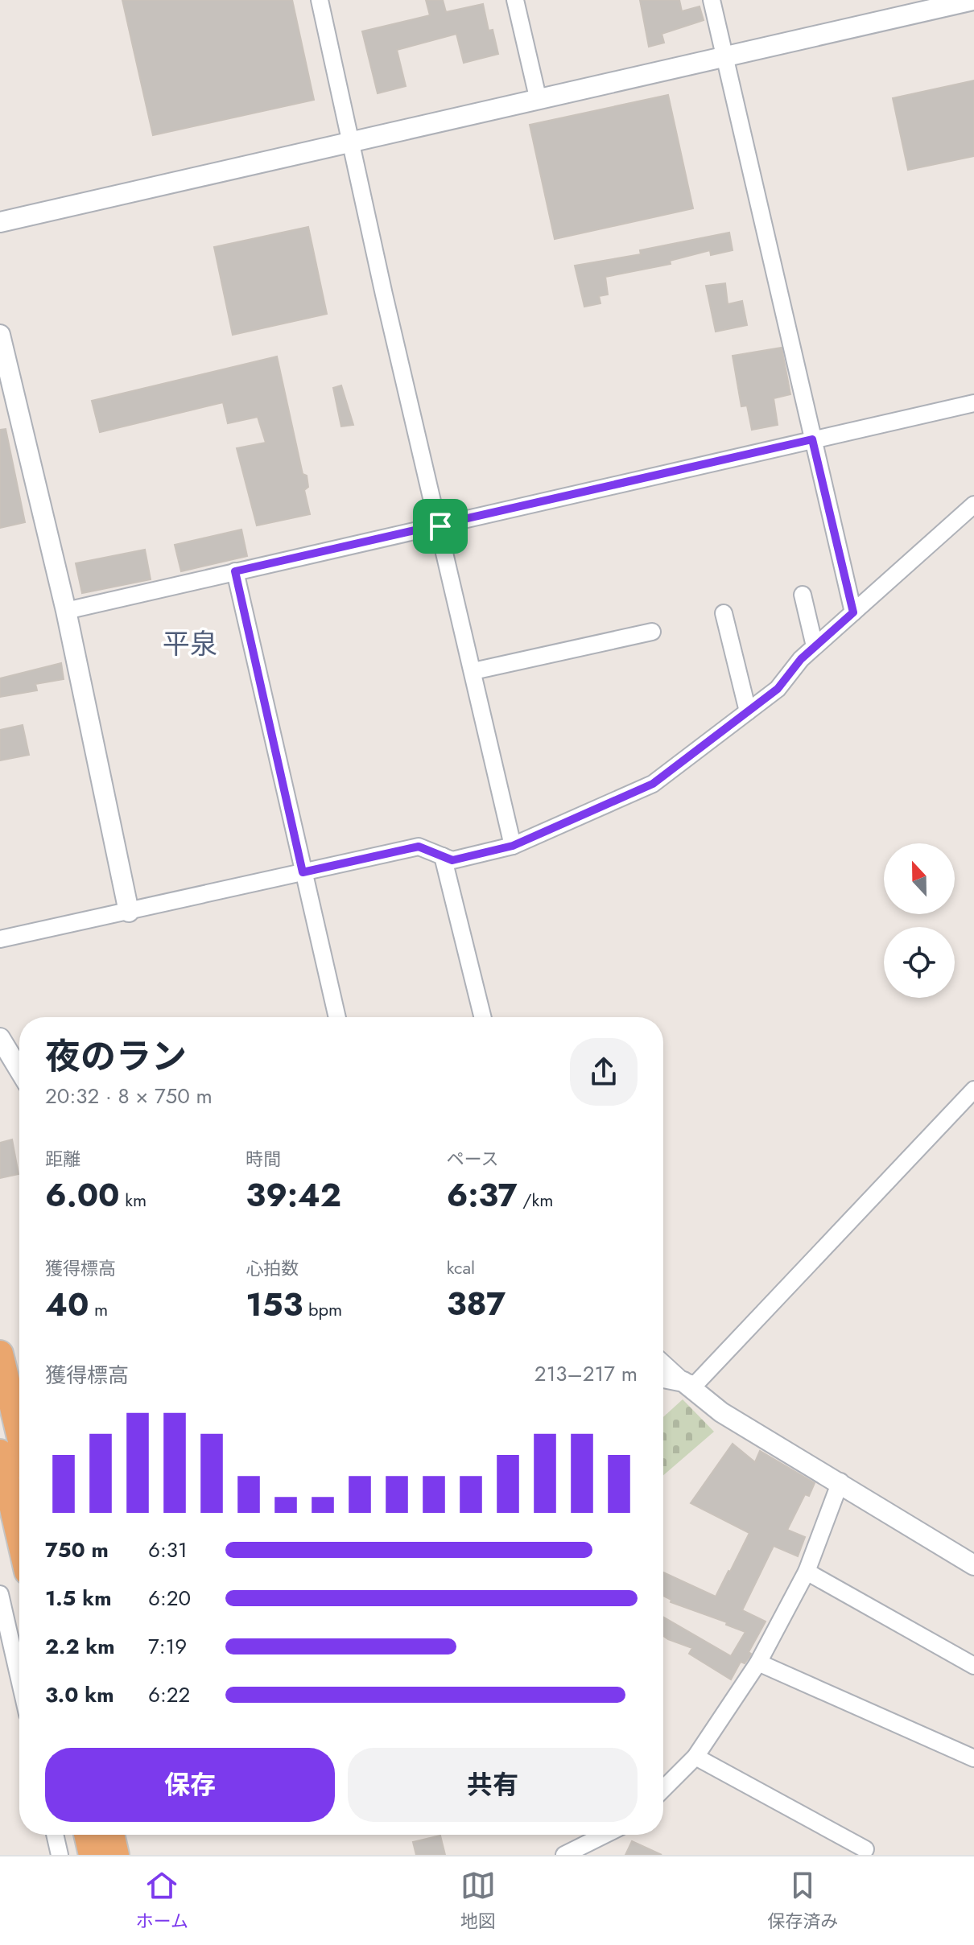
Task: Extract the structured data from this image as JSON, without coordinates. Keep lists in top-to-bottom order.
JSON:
{
  "districts": ["平泉"],
  "north": "top",
  "page": {
    "heading": ["夜のラン", "20:32 · 8 × 750 m"],
    "stats": [
      ["距離", "6.00 km"],
      ["時間", "39:42"],
      ["ペース", "6:37 /km"],
      ["獲得標高", "40 m"],
      ["心拍数", "153 bpm"],
      ["kcal", "387"]
    ],
    "chart": ["獲得標高", "213–217 m"],
    "list": [
      {
        "name": "750 m",
        "note": "6:31"
      },
      {
        "name": "1.5 km",
        "note": "6:20"
      },
      {
        "name": "2.2 km",
        "note": "7:19"
      },
      {
        "name": "3.0 km",
        "note": "6:22"
      }
    ],
    "buttons": ["保存", "共有"],
    "tabs": ["ホーム", "地図", "保存済み"]
  }
}
